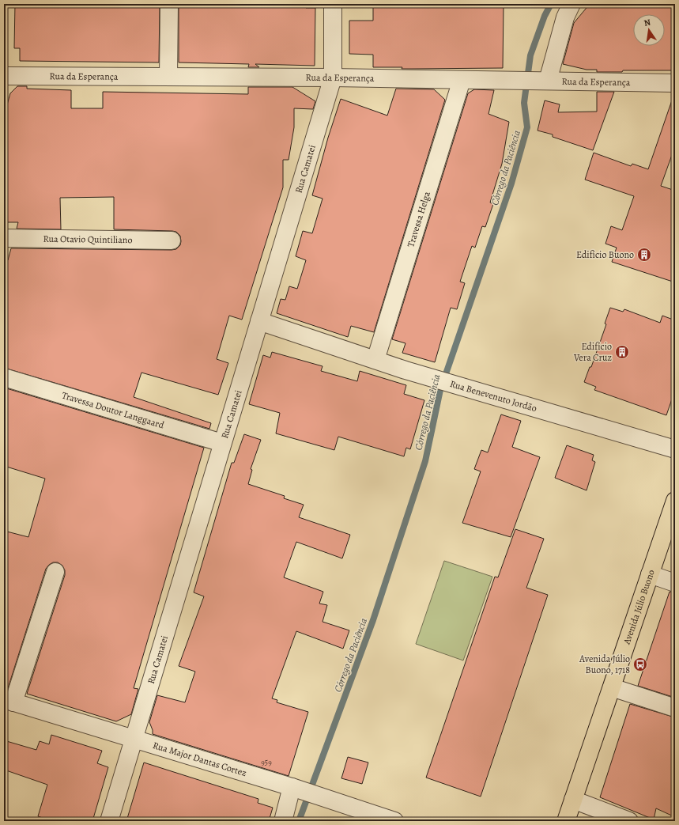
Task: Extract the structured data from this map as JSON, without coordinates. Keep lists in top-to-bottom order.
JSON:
{
  "streets": {
    "main road": ["Avenida Júlio Buono"],
    "street": [
      "Rua da Esperança",
      "Rua Camatei",
      "Travessa Helga",
      "Rua Otavio Quintiliano",
      "Rua Benevenuto Jordão",
      "Travessa Doutor Langgaard",
      "Rua Major Dantas Cortez"
    ]
  },
  "crossings": [
    ["Rua da Esperança", "Rua Camatei"],
    ["Rua da Esperança", "Travessa Helga"],
    ["Rua Camatei", "Rua Benevenuto Jordão"],
    ["Rua Camatei", "Travessa Doutor Langgaard"],
    ["Rua Camatei", "Rua Major Dantas Cortez"],
    ["Travessa Helga", "Rua Benevenuto Jordão"]
  ],
  "water": ["Córrego da Paciência"],
  "places": {
    "building": ["Edifício Buono", "Edifício Vera Cruz"],
    "bus stop": ["Avenida Júlio Buono, 1718"]
  },
  "house_numbers": ["959"],
  "north": "top"
}
